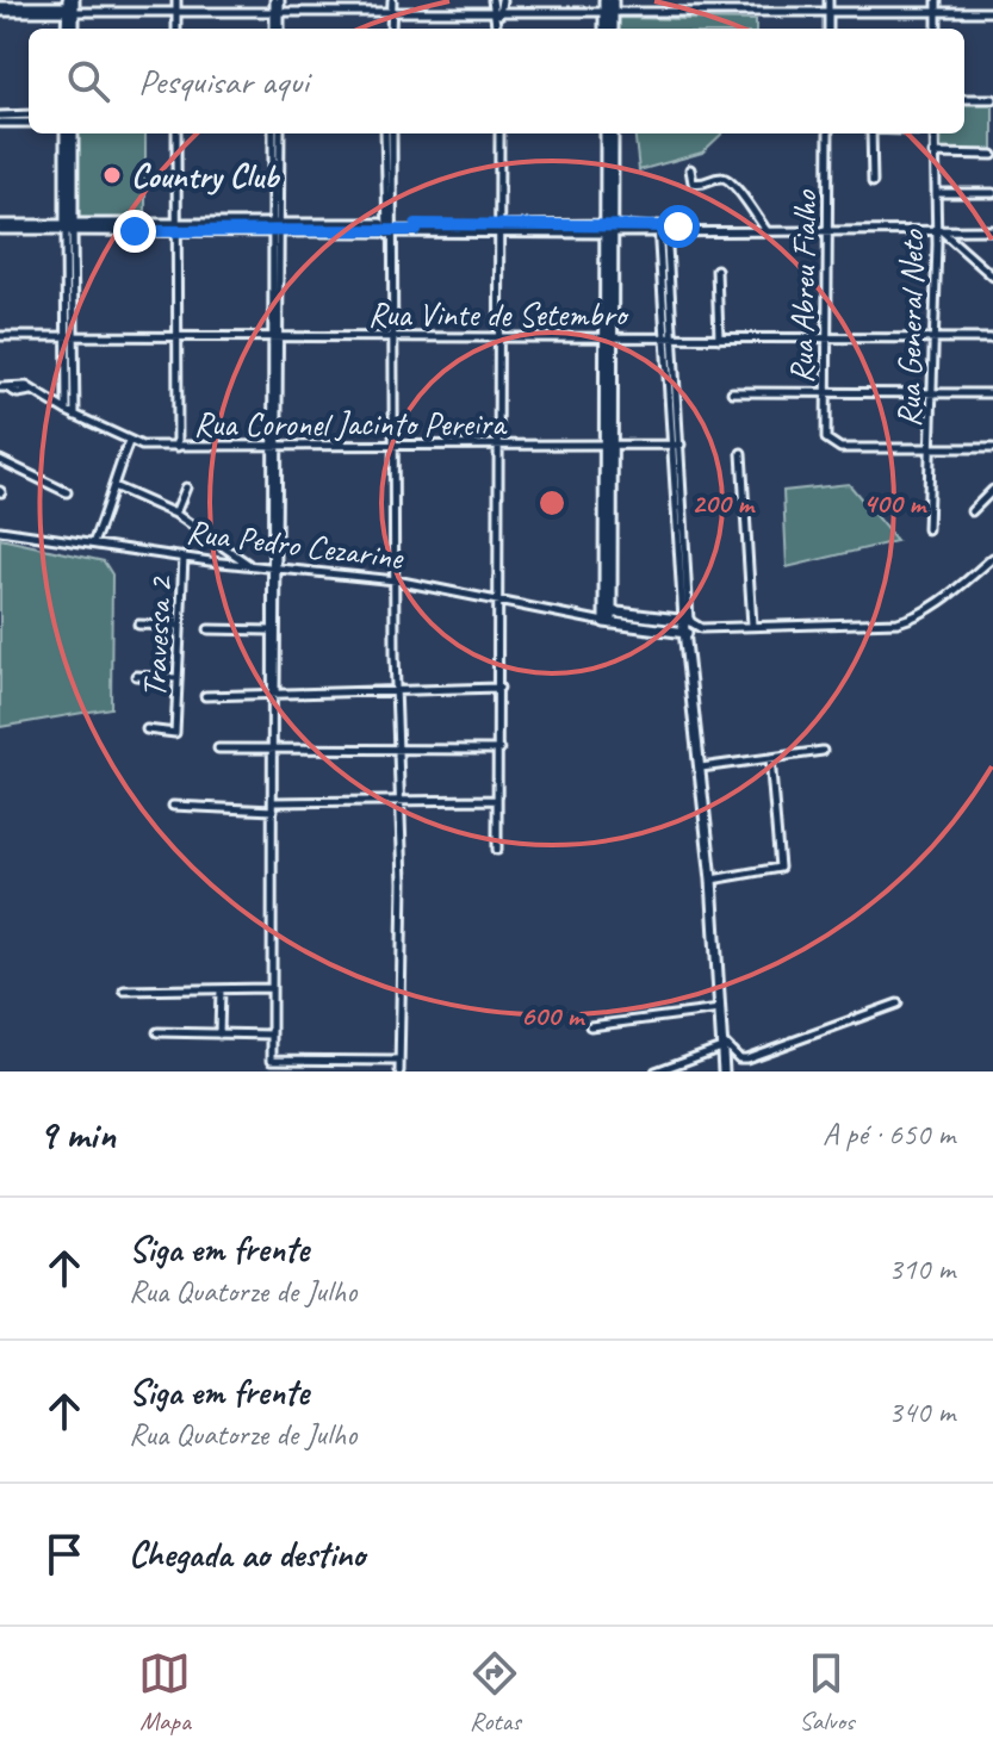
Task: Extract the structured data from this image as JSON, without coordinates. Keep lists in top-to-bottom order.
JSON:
{
  "streets": {
    "street": [
      "Rua Abreu Fialho",
      "Rua Vinte de Setembro",
      "Rua General Neto",
      "Rua Coronel Jacinto Pereira",
      "Rua Pedro Cezarine",
      "Travessa 2"
    ]
  },
  "crossings": [
    ["Rua Abreu Fialho", "Rua Vinte de Setembro"],
    ["Rua Abreu Fialho", "Rua General Neto"],
    ["Rua Vinte de Setembro", "Rua General Neto"],
    ["Rua Pedro Cezarine", "Travessa 2"]
  ],
  "places": ["Country Club"],
  "page": {
    "search": "Pesquisar aqui",
    "heading": ["9 min", "A pé · 650 m"],
    "list": [
      ["Siga em frente", "Rua Quatorze de Julho", "310 m"],
      ["Siga em frente", "Rua Quatorze de Julho", "340 m"],
      "Chegada ao destino"
    ],
    "nav": ["Mapa", "Rotas", "Salvos"]
  },
  "rings": ["200 m", "400 m", "600 m"]
}
